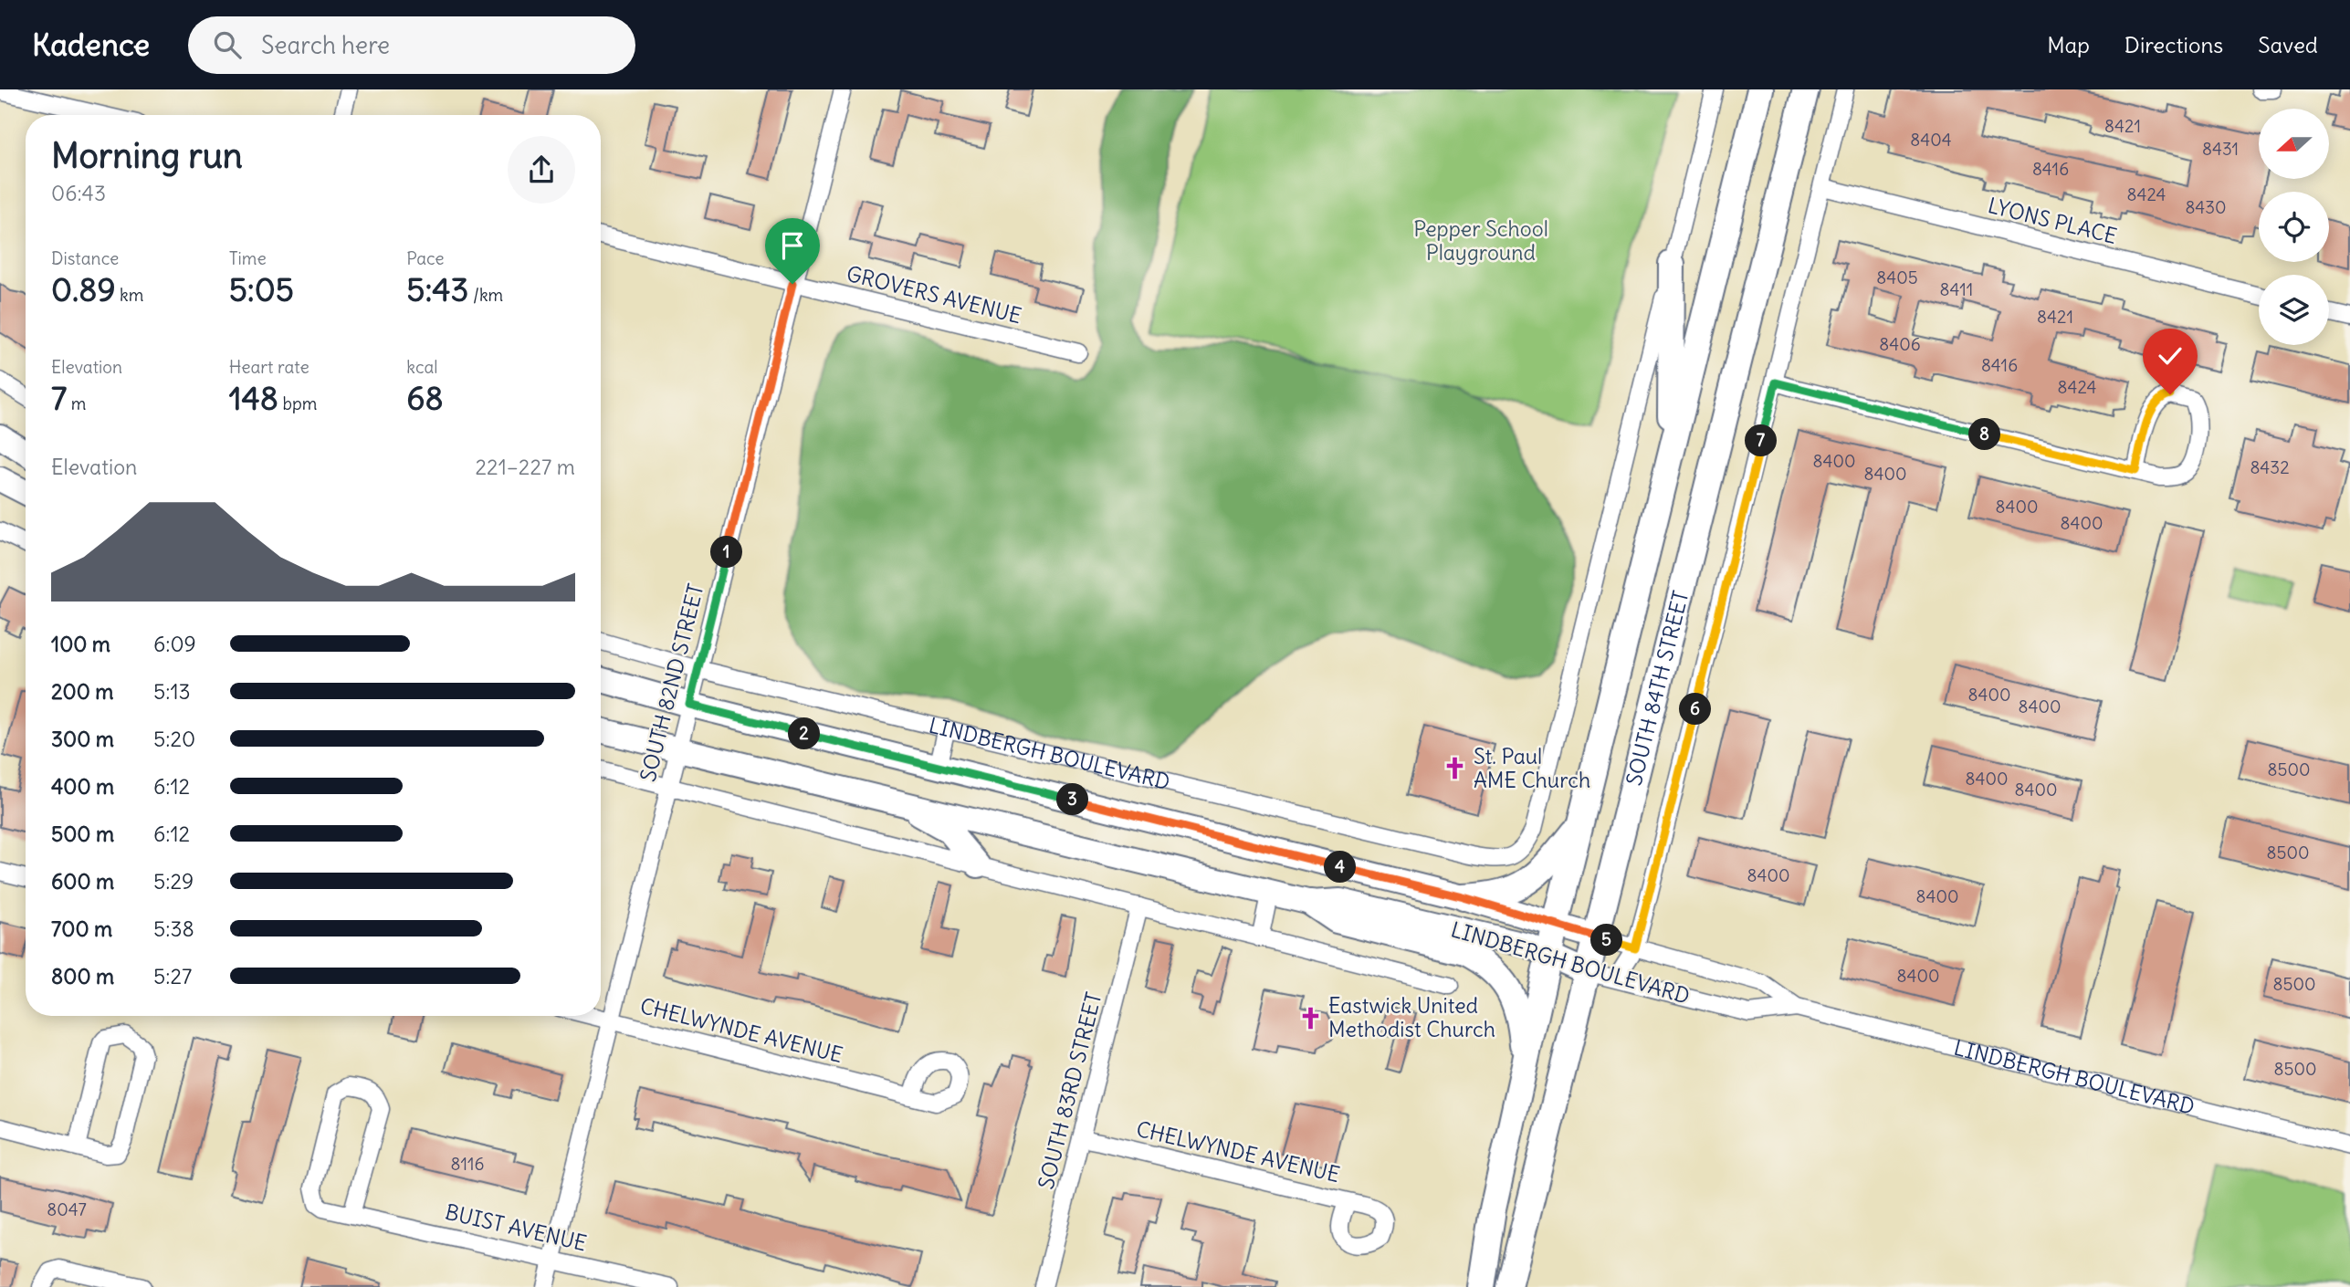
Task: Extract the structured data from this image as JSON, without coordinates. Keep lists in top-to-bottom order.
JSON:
{
  "streets": {
    "main road": ["SOUTH 84TH STREET", "LINDBERGH BOULEVARD"],
    "street": [
      "LYONS PLACE",
      "GROVERS AVENUE",
      "SOUTH 82ND STREET",
      "CHELWYNDE AVENUE",
      "SOUTH 83RD STREET",
      "BUIST AVENUE"
    ]
  },
  "crossings": [
    ["LYONS PLACE", "SOUTH 84TH STREET"],
    ["GROVERS AVENUE", "SOUTH 82ND STREET"],
    ["SOUTH 82ND STREET", "LINDBERGH BOULEVARD"],
    ["SOUTH 82ND STREET", "CHELWYNDE AVENUE"],
    ["SOUTH 82ND STREET", "BUIST AVENUE"],
    ["SOUTH 84TH STREET", "LINDBERGH BOULEVARD"],
    ["CHELWYNDE AVENUE", "SOUTH 83RD STREET"]
  ],
  "parks": ["Pepper School Playground"],
  "places": {
    "church": ["St. Paul AME Church", "Eastwick United Methodist Church"]
  },
  "house_numbers": [
    "8421",
    "8404",
    "8431",
    "8416",
    "8424",
    "8430",
    "8405",
    "8411",
    "8421",
    "8406",
    "8416",
    "8424",
    "8400",
    "8432",
    "8400",
    "8400",
    "8400",
    "8400",
    "8400",
    "8500",
    "8400",
    "8400",
    "8500",
    "8400",
    "8400",
    "8400",
    "8500",
    "8500",
    "8116",
    "8047"
  ],
  "north": "left",
  "page": {
    "header": "Kadence",
    "search": "Search here",
    "nav": ["Map", "Directions", "Saved"],
    "heading": ["Morning run", "06:43"],
    "stats": [
      ["Distance", "0.89 km"],
      ["Time", "5:05"],
      ["Pace", "5:43 /km"],
      ["Elevation", "7 m"],
      ["Heart rate", "148 bpm"],
      ["kcal", "68"]
    ],
    "pins": [
      "8",
      "7",
      "1",
      "6",
      "2",
      "3",
      "4",
      "5"
    ],
    "chart": ["Elevation", "221–227 m"],
    "list": [
      {
        "name": "100 m",
        "note": "6:09"
      },
      {
        "name": "200 m",
        "note": "5:13"
      },
      {
        "name": "300 m",
        "note": "5:20"
      },
      {
        "name": "400 m",
        "note": "6:12"
      },
      {
        "name": "500 m",
        "note": "6:12"
      },
      {
        "name": "600 m",
        "note": "5:29"
      },
      {
        "name": "700 m",
        "note": "5:38"
      },
      {
        "name": "800 m",
        "note": "5:27"
      }
    ]
  }
}
